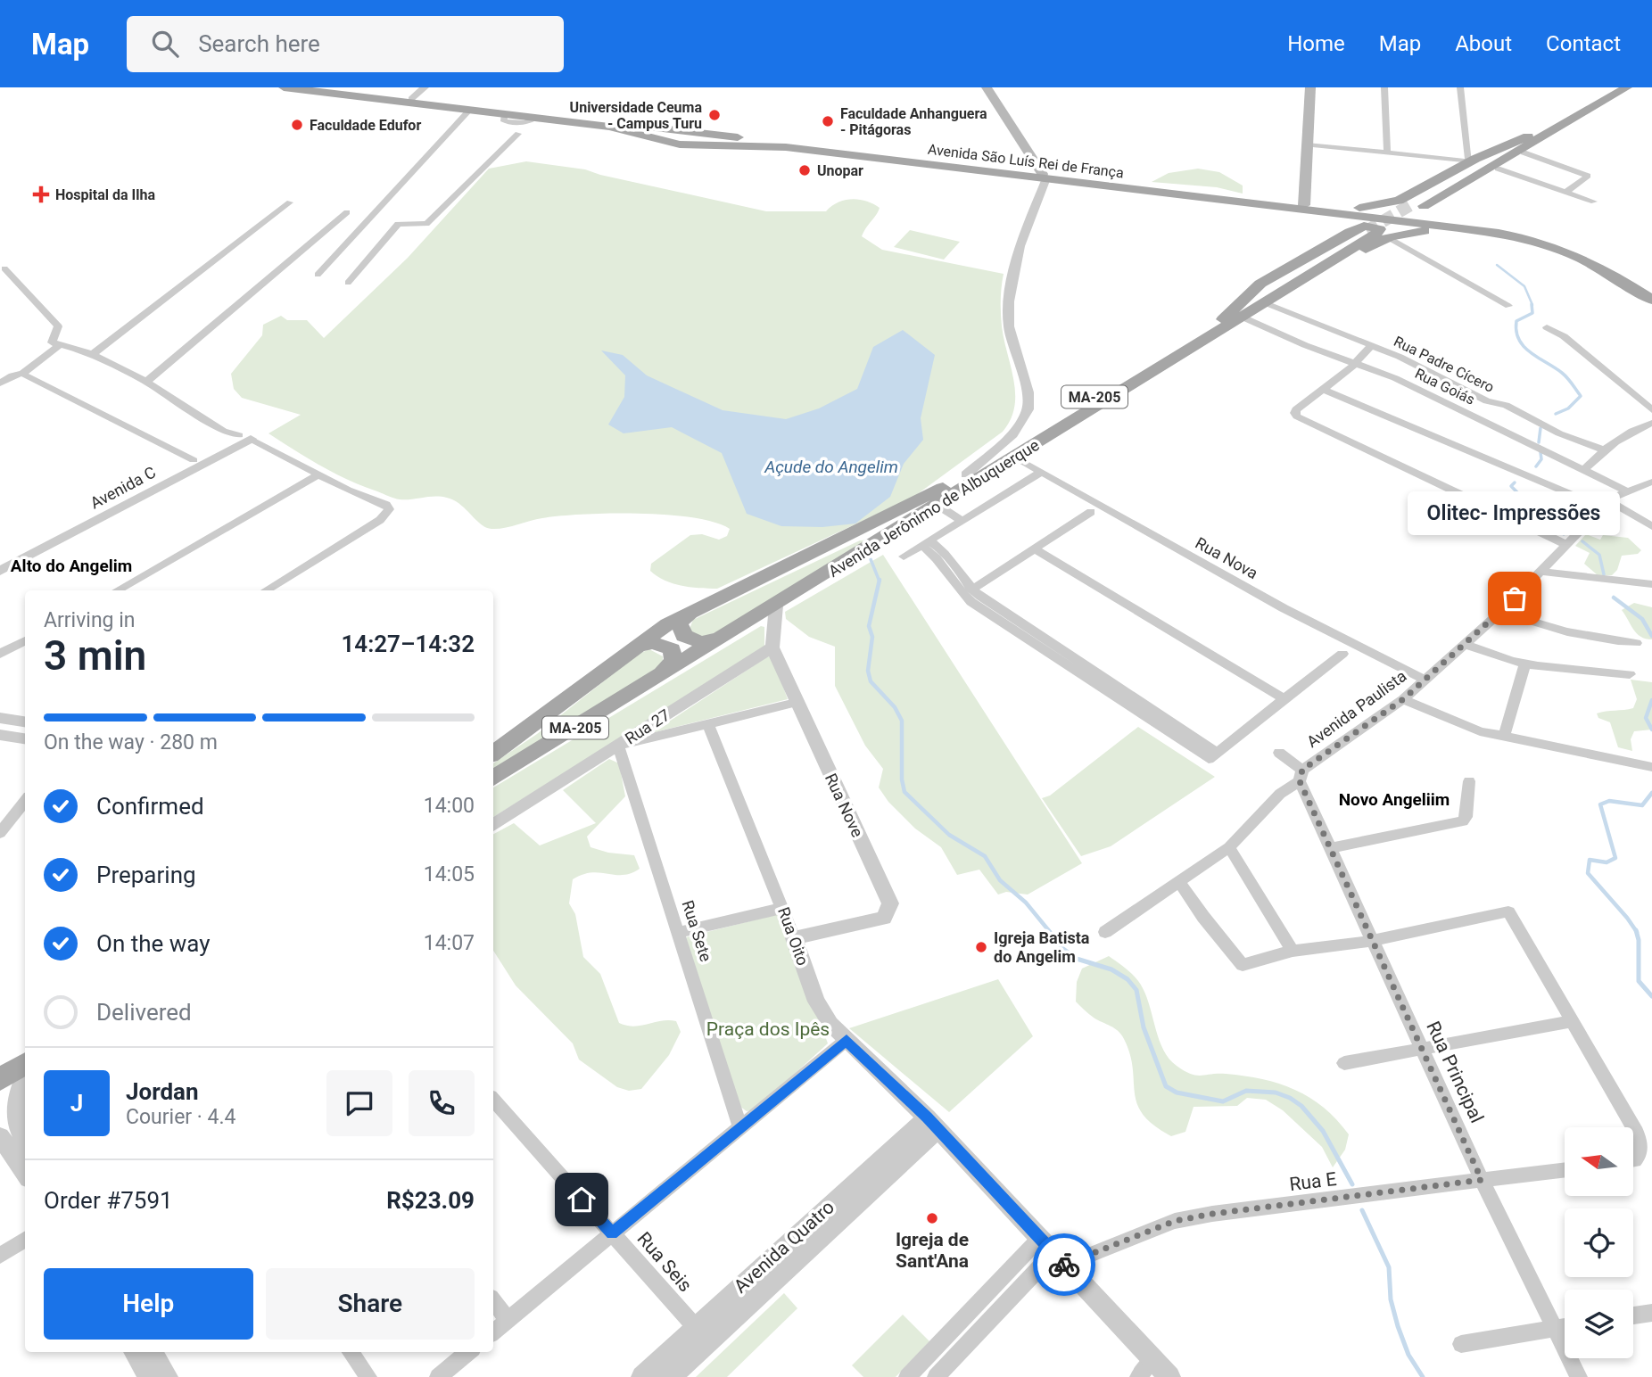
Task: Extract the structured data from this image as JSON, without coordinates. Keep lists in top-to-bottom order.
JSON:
{
  "streets": {
    "main road": ["Avenida São Luís Rei de França", "MA-205", "Avenida Jerônimo de Albuquerque"],
    "street": [
      "Rua Padre Cícero",
      "Rua Goiás",
      "Avenida C",
      "Rua Nova",
      "Avenida Paulista",
      "Rua 27",
      "Rua Nove",
      "Rua Sete",
      "Rua Oito",
      "Rua Principal",
      "Rua E",
      "Avenida Quatro",
      "Rua Seis"
    ]
  },
  "crossings": [
    ["Rua Goiás", "Avenida Jerônimo de Albuquerque"],
    ["Rua Goiás", "Avenida Paulista"],
    ["Avenida Jerônimo de Albuquerque", "Rua Nova"],
    ["Avenida Jerônimo de Albuquerque", "Rua Nove"],
    ["Rua Nova", "Avenida Paulista"],
    ["Avenida Paulista", "Rua Principal"],
    ["Rua 27", "Rua Nove"],
    ["Rua 27", "Rua Sete"],
    ["Rua Nove", "Rua Oito"],
    ["Rua Oito", "Rua E"],
    ["Rua Oito", "Avenida Quatro"],
    ["Rua Principal", "Rua E"],
    ["Avenida Quatro", "Rua Seis"]
  ],
  "districts": ["Alto do Angelim", "Novo Angeliim"],
  "water": ["Açude do Angelim"],
  "parks": ["Praça dos Ipês"],
  "places": {
    "other": [
      "Universidade Ceuma - Campus Turu",
      "Faculdade Anhanguera - Pitágoras",
      "Faculdade Edufor",
      "Unopar",
      "Olitec- Impressões",
      "Igreja Batista do Angelim",
      "Igreja de Sant'Ana"
    ],
    "health": ["Hospital da Ilha"]
  },
  "north": "left",
  "page": {
    "header": "Map",
    "search": "Search here",
    "nav": [
      "Home",
      "Map",
      "About",
      "Contact"
    ],
    "bubble": "Olitec- Impressões",
    "heading": ["3 min", "Arriving in", "14:27–14:32"],
    "panel": [
      "Jordan",
      "Courier · 4.4",
      "Order #7591",
      "R$23.09"
    ],
    "bar": "On the way · 280 m",
    "list": [
      ["Confirmed", "14:00"],
      ["Preparing", "14:05"],
      ["On the way", "14:07"],
      "Delivered"
    ],
    "round": "J",
    "buttons": ["Help", "Share"]
  }
}
